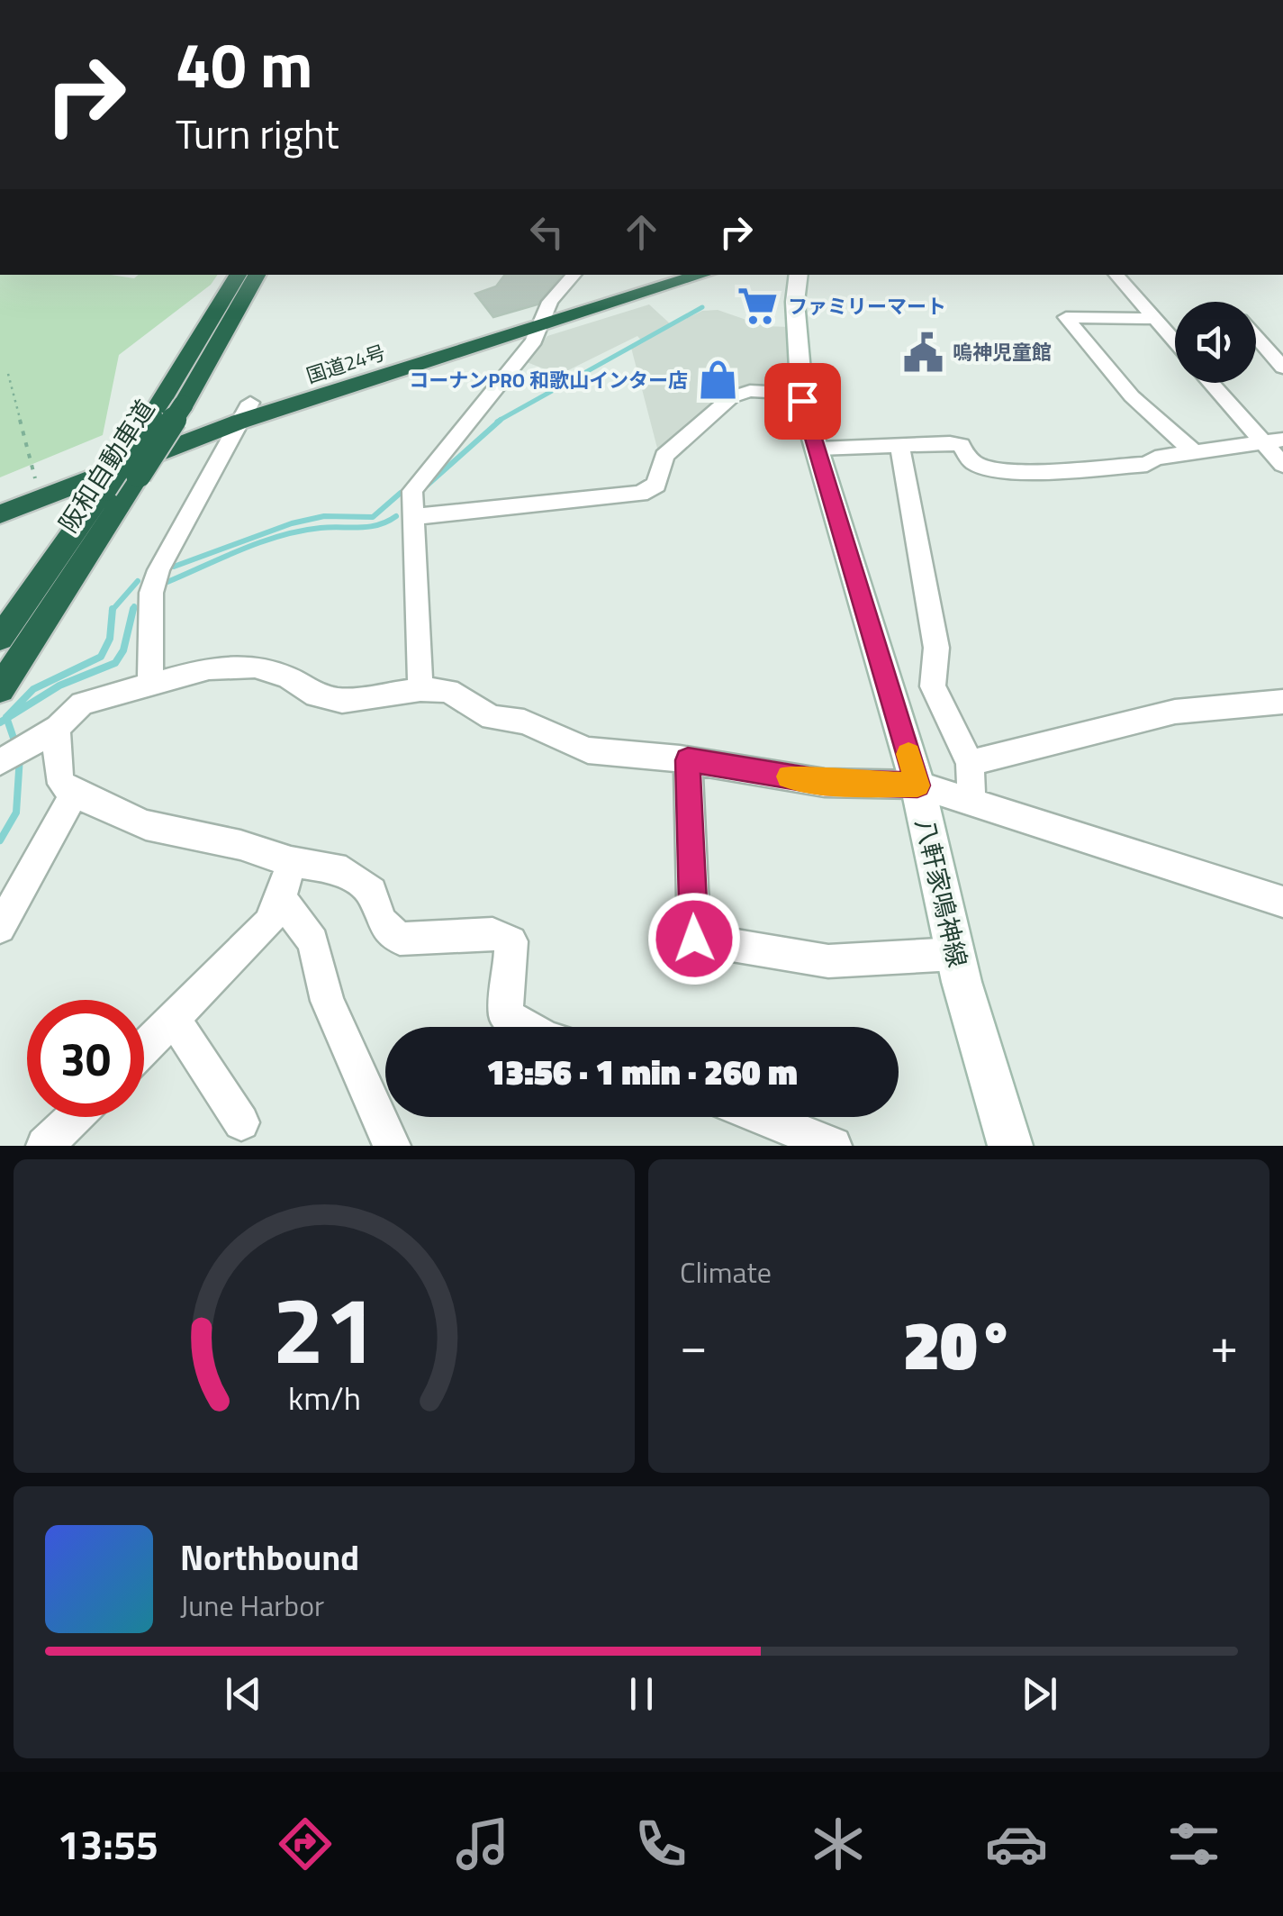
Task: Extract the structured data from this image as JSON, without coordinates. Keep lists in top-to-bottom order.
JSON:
{
  "streets": {
    "highway": ["国道24号", "阪和自動車道"],
    "main road": ["八軒家鳴神線"]
  },
  "places": {
    "supermarket": ["ファミリーマート"],
    "public building": ["嗚神児童館"],
    "shop": ["コーナンPRO 和歌山インター店"]
  },
  "page": {
    "turn": ["40 m", "Turn right"],
    "limit": "30",
    "trip": "13:56 · 1 min · 260 m",
    "tile": "Climate",
    "heat": ["−", "20°", "+"],
    "song": ["Northbound", "June Harbor"],
    "tabs": "13:55",
    "gauge": ["21", "km/h"]
  }
}
